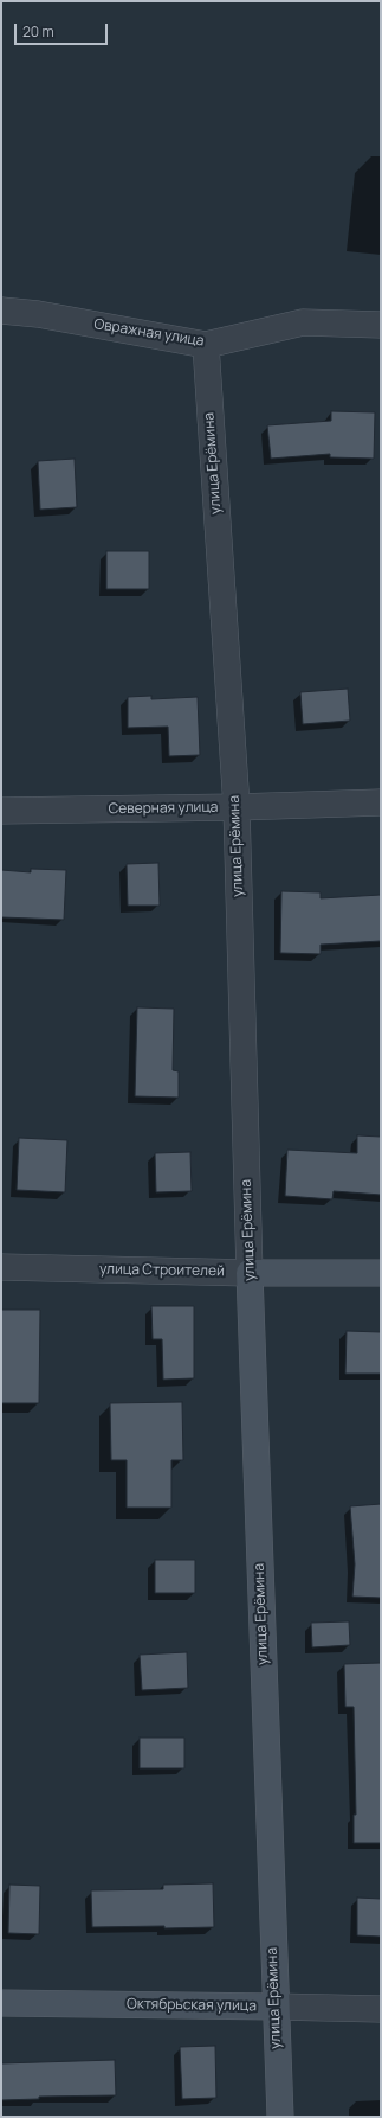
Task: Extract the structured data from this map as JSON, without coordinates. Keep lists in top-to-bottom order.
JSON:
{
  "streets": {
    "street": [
      "Овражная улица",
      "улица Ерёмина",
      "Северная улица",
      "улица Строителей",
      "Октябрьская улица"
    ]
  },
  "crossings": [
    ["Овражная улица", "улица Ерёмина"],
    ["улица Ерёмина", "Северная улица"],
    ["улица Ерёмина", "улица Строителей"],
    ["улица Ерёмина", "Октябрьская улица"]
  ],
  "scale_bar": "20 m"
}
